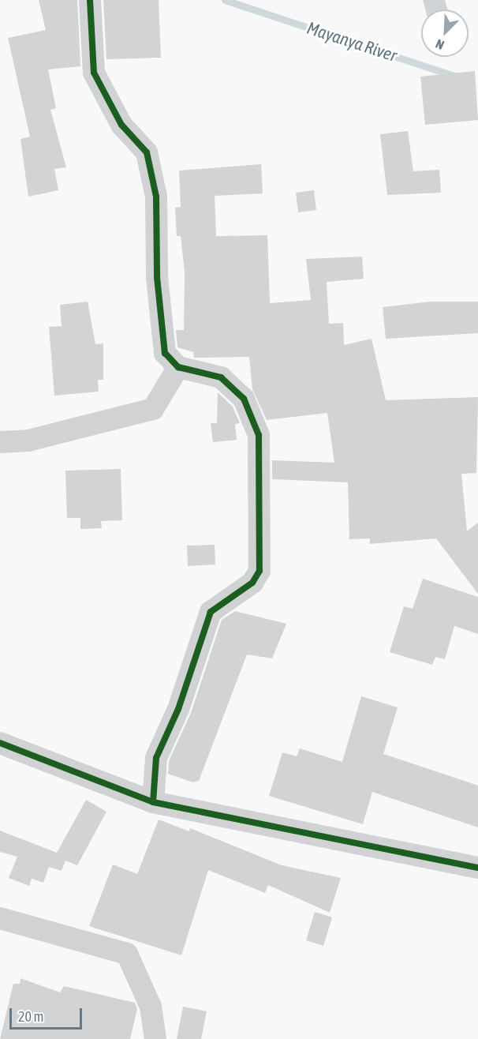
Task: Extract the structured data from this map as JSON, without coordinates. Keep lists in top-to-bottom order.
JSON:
{
  "water": ["Mayanya River"],
  "scale_bar": "20 m",
  "north": "bottom left"
}
